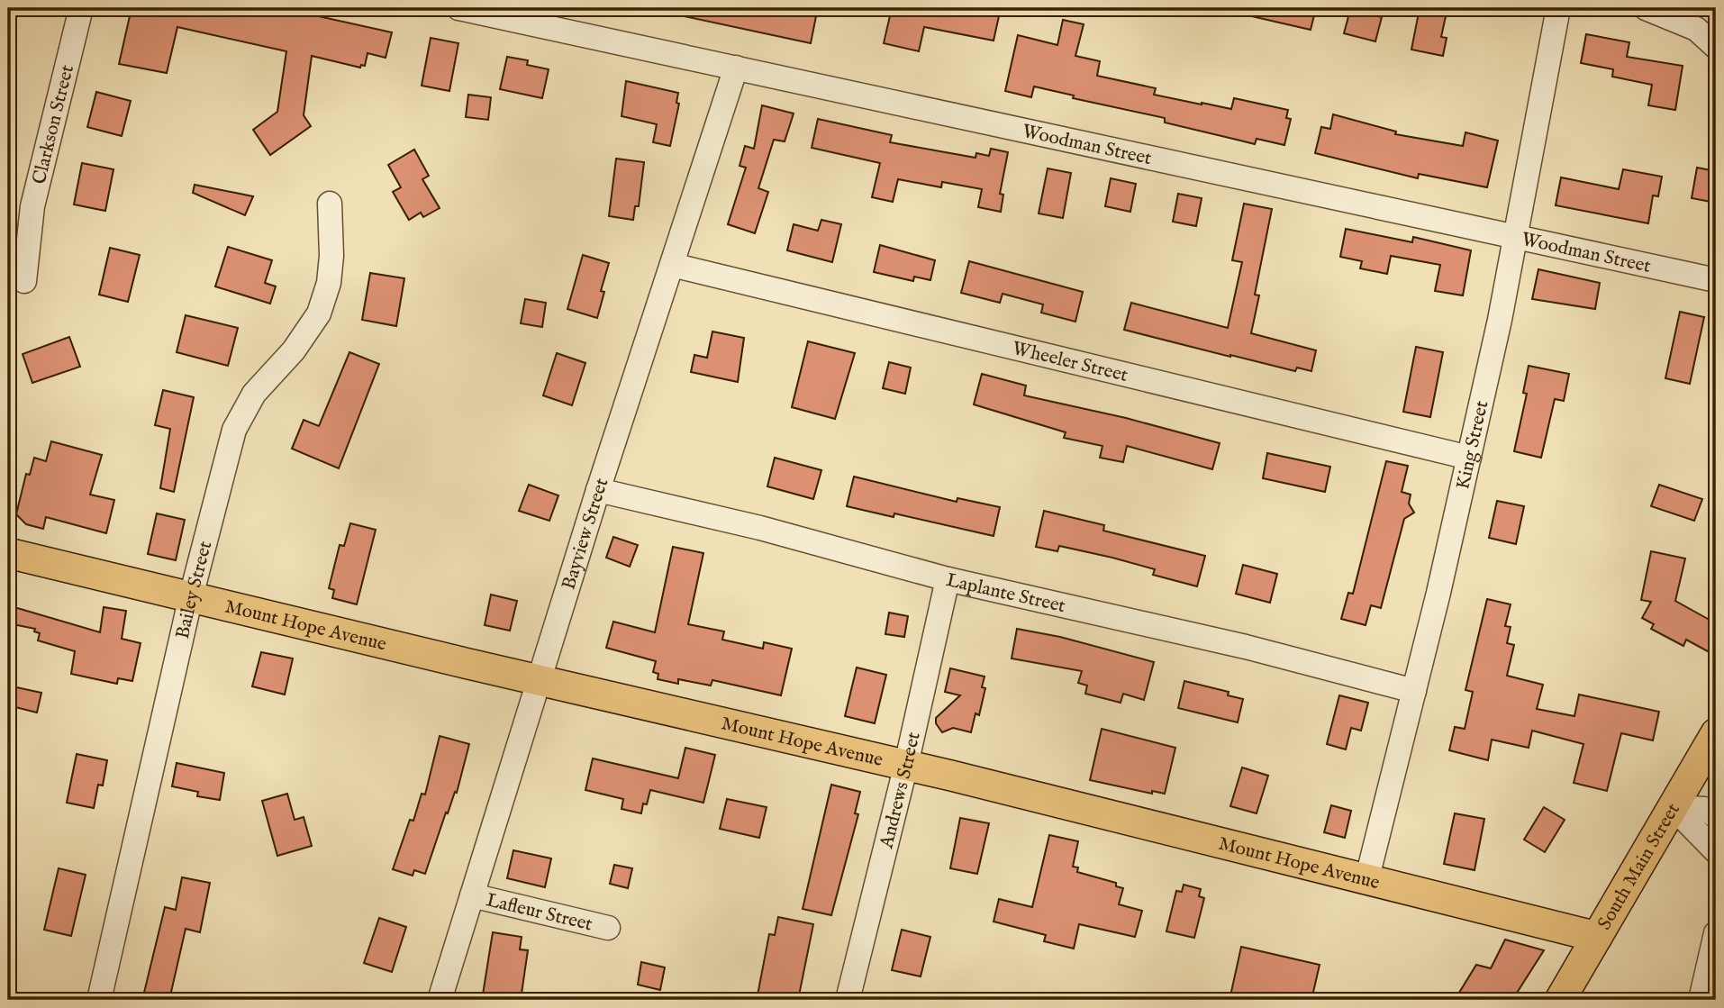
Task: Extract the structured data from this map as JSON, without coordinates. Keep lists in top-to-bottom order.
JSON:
{
  "streets": {
    "main road": ["Mount Hope Avenue", "South Main Street"],
    "street": [
      "Clarkson Street",
      "Woodman Street",
      "Wheeler Street",
      "King Street",
      "Bayview Street",
      "Bailey Street",
      "Laplante Street",
      "Andrews Street",
      "Lafleur Street"
    ]
  },
  "crossings": [
    ["Woodman Street", "King Street"],
    ["Woodman Street", "Bayview Street"],
    ["Wheeler Street", "King Street"],
    ["Wheeler Street", "Bayview Street"],
    ["King Street", "Laplante Street"],
    ["King Street", "Mount Hope Avenue"],
    ["Bayview Street", "Laplante Street"],
    ["Bayview Street", "Mount Hope Avenue"],
    ["Bayview Street", "Lafleur Street"],
    ["Bailey Street", "Mount Hope Avenue"],
    ["Laplante Street", "Andrews Street"],
    ["Mount Hope Avenue", "Andrews Street"],
    ["Mount Hope Avenue", "South Main Street"]
  ]
}
